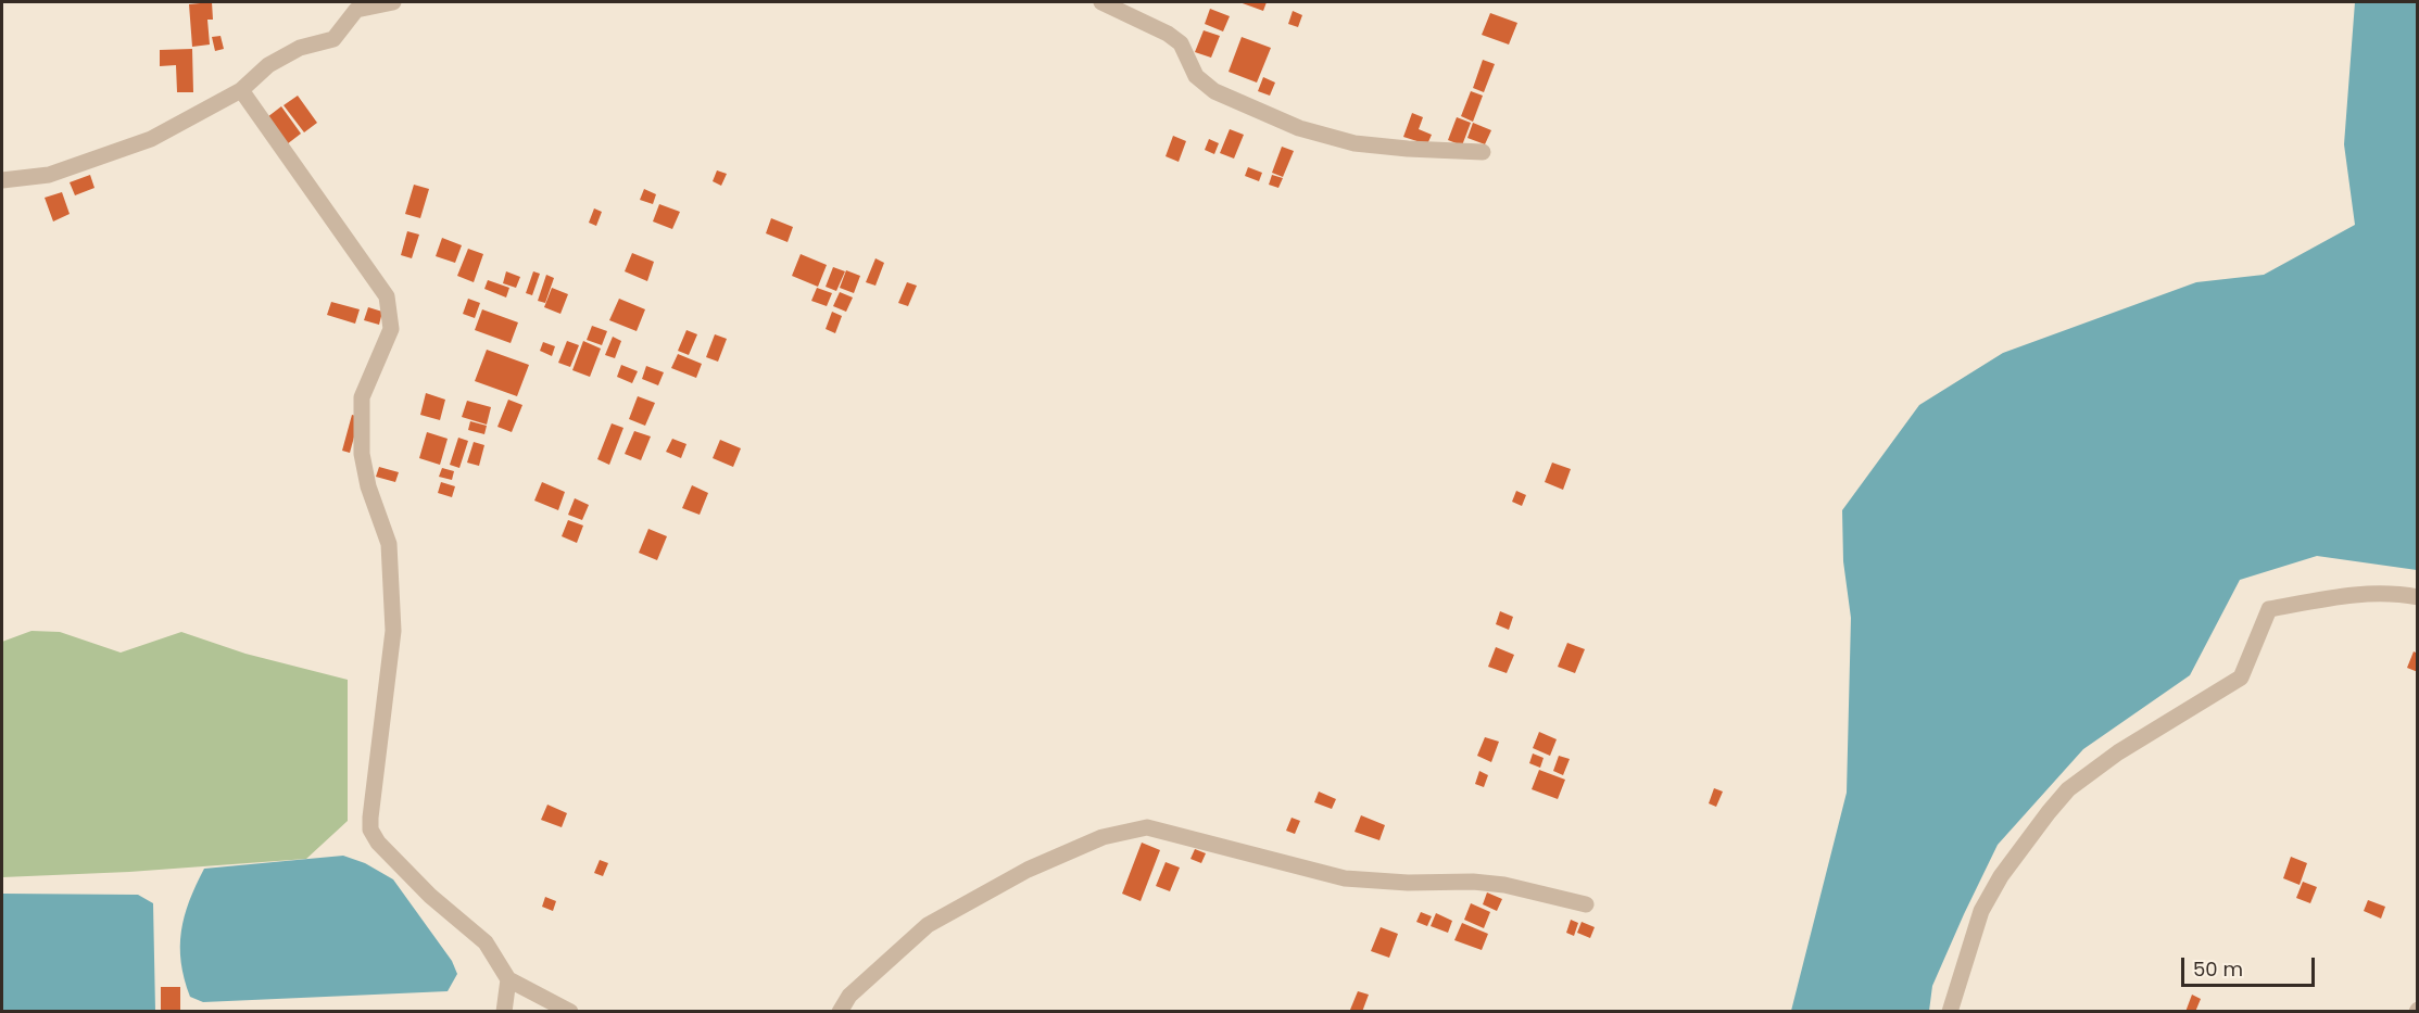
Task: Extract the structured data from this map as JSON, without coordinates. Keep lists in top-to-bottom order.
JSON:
{
  "scale_bar": "50 m"
}
